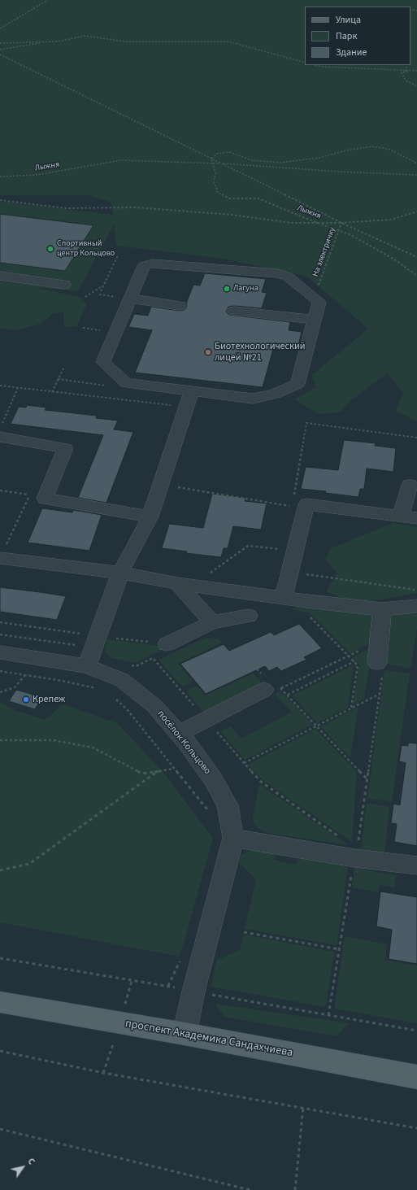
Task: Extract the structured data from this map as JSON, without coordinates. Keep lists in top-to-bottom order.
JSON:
{
  "streets": {
    "main road": ["проспект Академика Сандахчиева"],
    "street": ["посёлок Кольцово"],
    "path": ["Лыжня", "На электричку"]
  },
  "crossings": [
    ["Лыжня", "На электричку"],
    ["посёлок Кольцово", "проспект Академика Сандахчиева"]
  ],
  "places": [
    "Спортивный центр Кольцово",
    "Лагуна",
    "Биотехнологический лицей №21",
    "Крепеж"
  ],
  "legend": ["Улица", "Парк", "Здание"],
  "north": "top right"
}
